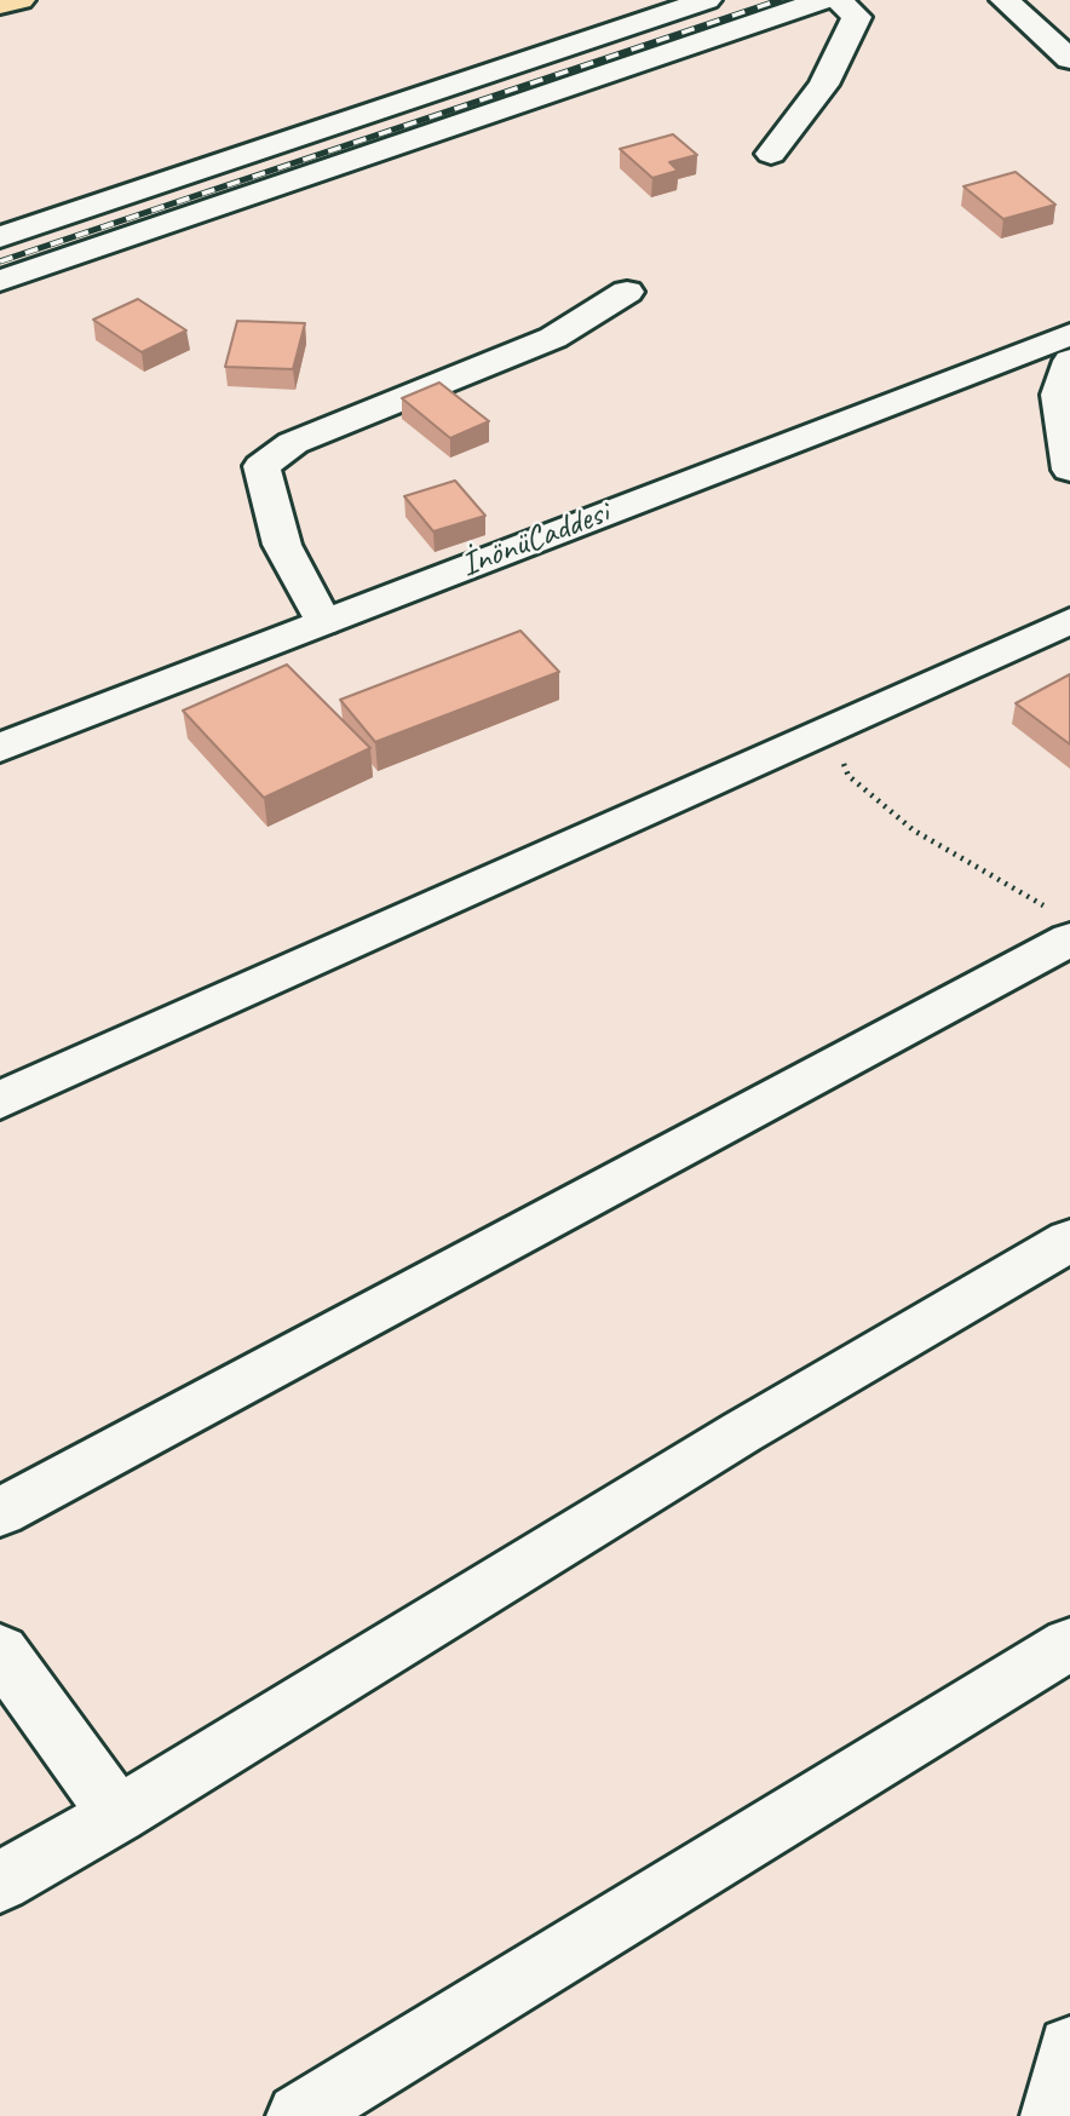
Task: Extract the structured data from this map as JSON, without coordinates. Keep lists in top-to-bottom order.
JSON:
{
  "streets": {
    "street": ["İnönüCaddesi"]
  }
}
